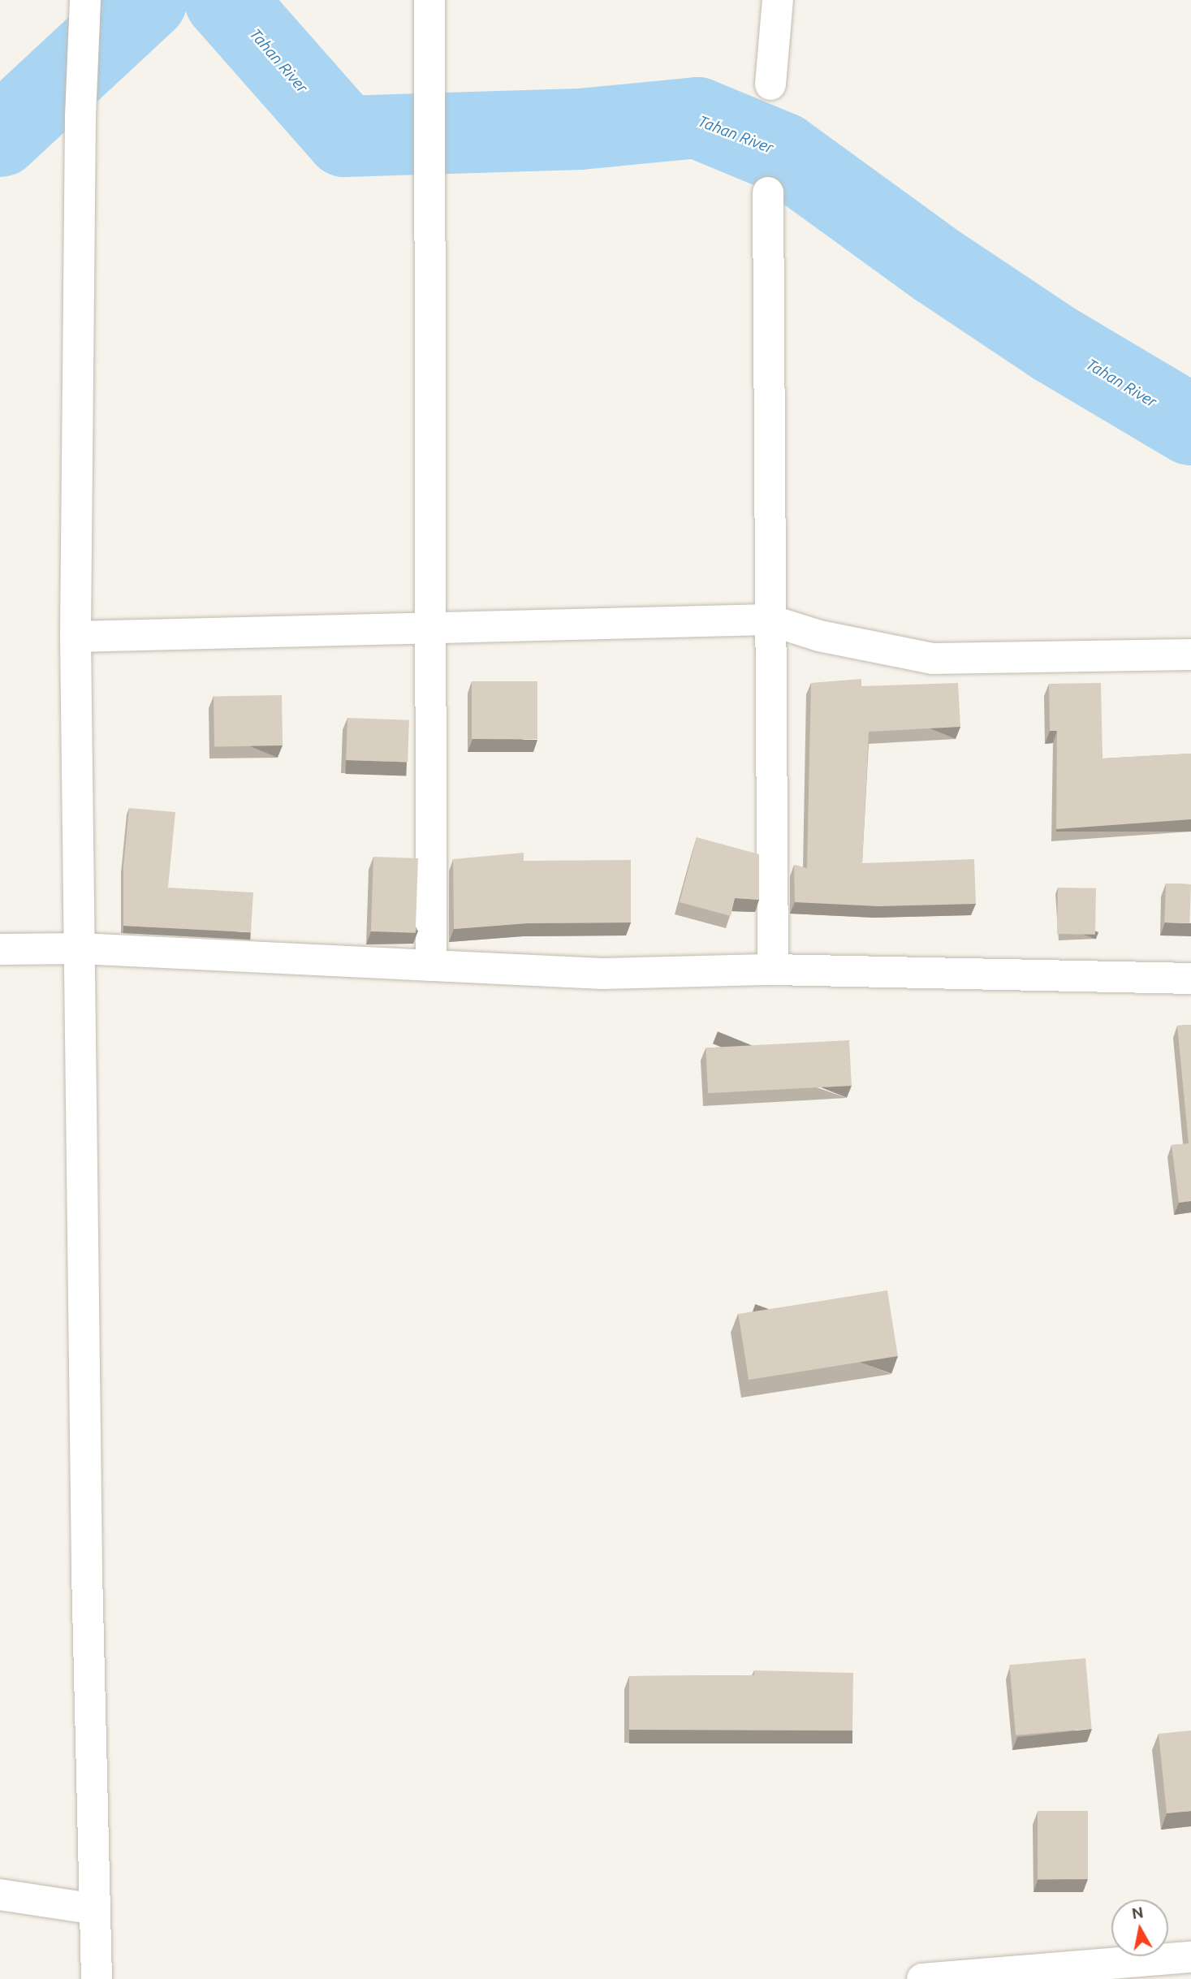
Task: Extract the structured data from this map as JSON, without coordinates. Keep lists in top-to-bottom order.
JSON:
{
  "water": ["Tahan River"],
  "north": "top"
}
